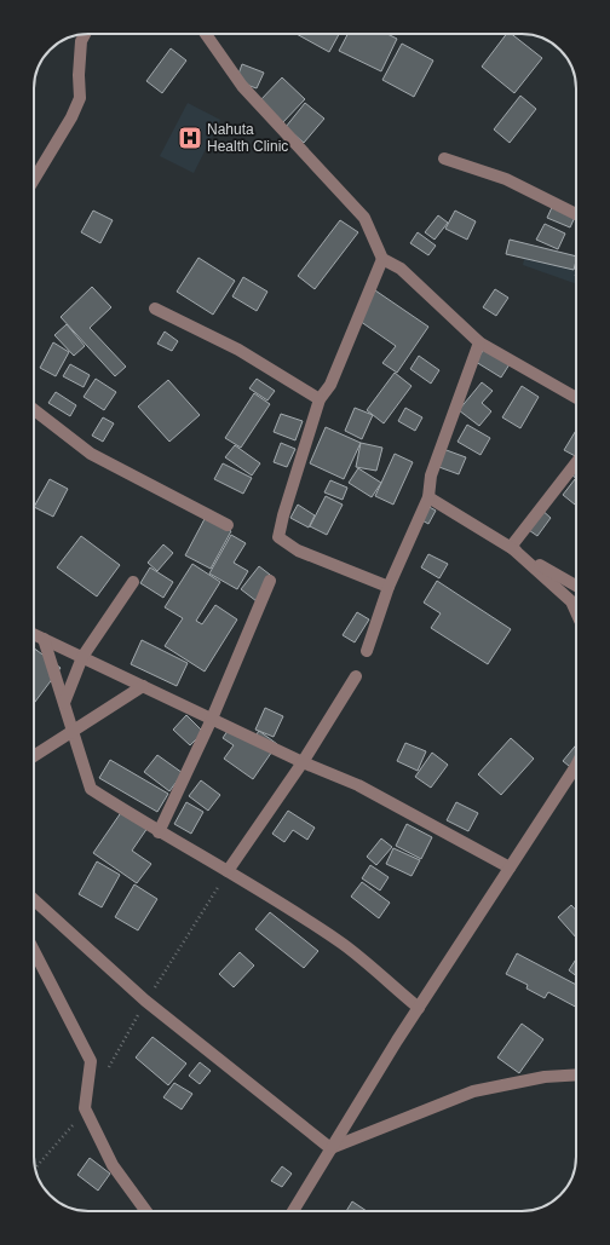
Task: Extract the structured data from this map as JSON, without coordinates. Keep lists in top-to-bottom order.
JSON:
{
  "places": {
    "hospital": ["Nahuta Health Clinic"]
  }
}
